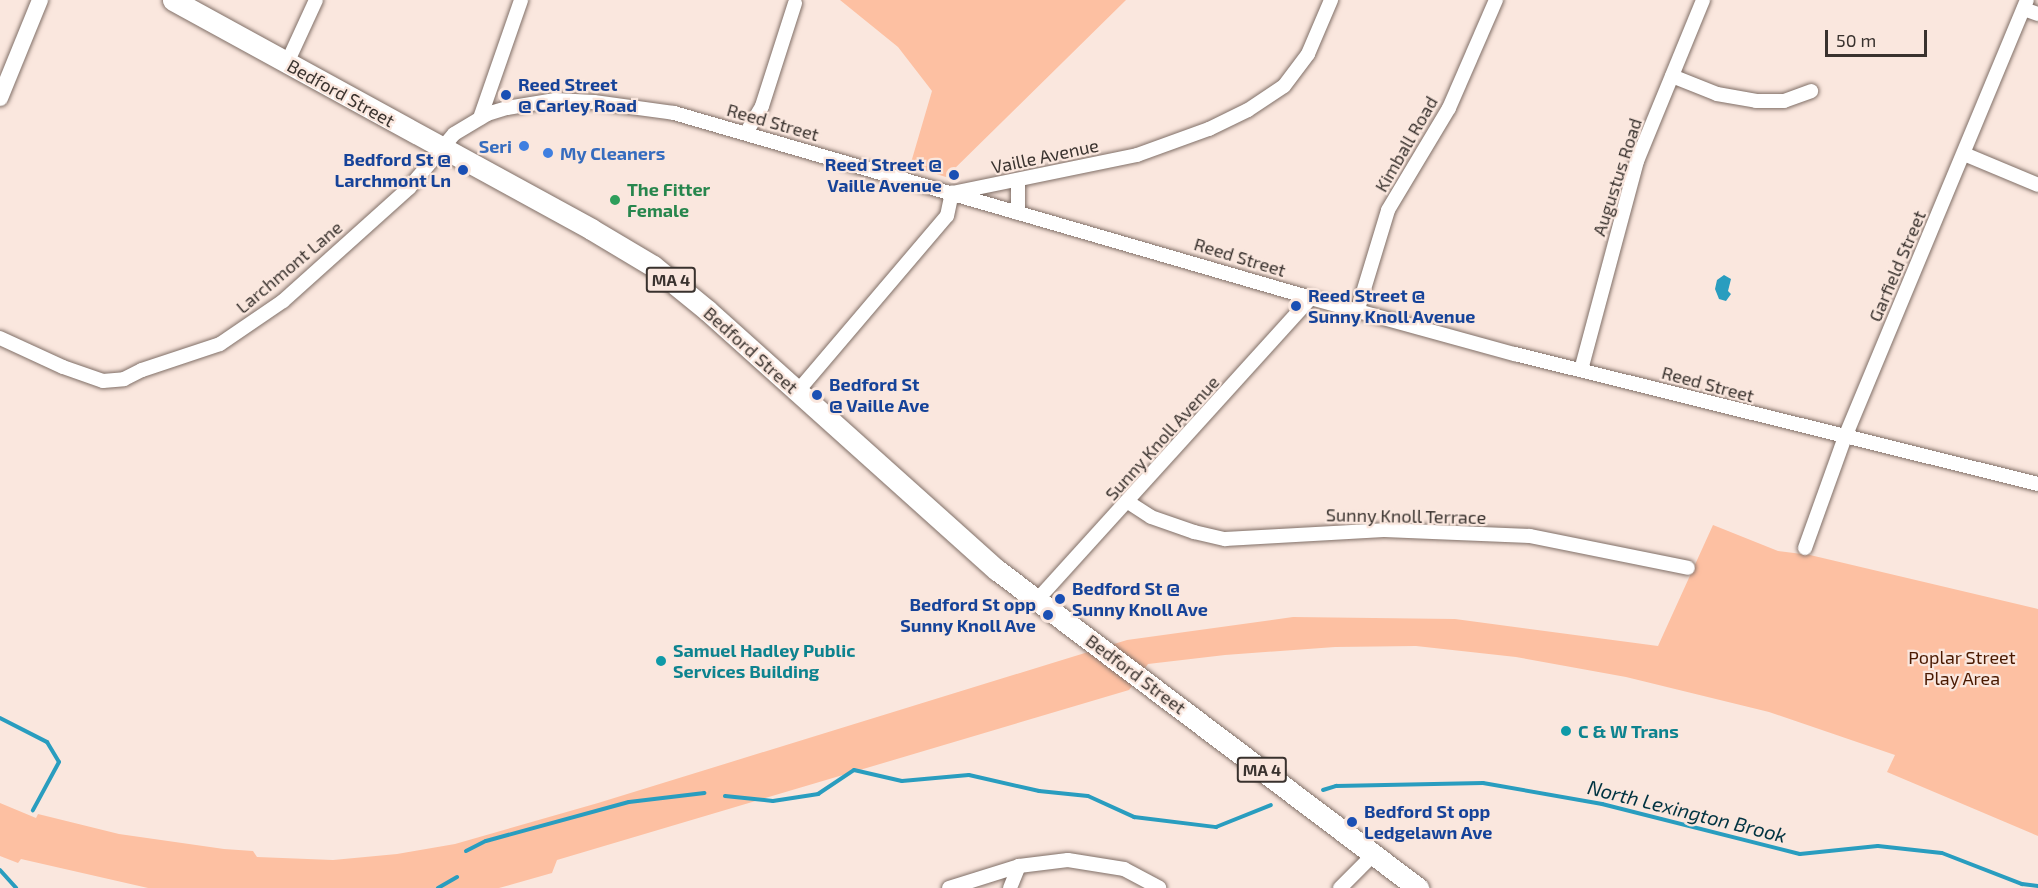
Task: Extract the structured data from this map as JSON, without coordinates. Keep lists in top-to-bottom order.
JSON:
{
  "streets": {
    "main road": ["Bedford Street", "MA 4"],
    "street": [
      "Reed Street",
      "Kimball Road",
      "Vaille Avenue",
      "Augustus Road",
      "Garfield Street",
      "Larchmont Lane",
      "Sunny Knoll Avenue",
      "Sunny Knoll Terrace"
    ]
  },
  "crossings": [
    ["Bedford Street", "Reed Street"],
    ["Bedford Street", "Larchmont Lane"],
    ["Bedford Street", "Sunny Knoll Avenue"],
    ["Reed Street", "Kimball Road"],
    ["Reed Street", "Vaille Avenue"],
    ["Reed Street", "Augustus Road"],
    ["Reed Street", "Garfield Street"],
    ["Reed Street", "Larchmont Lane"],
    ["Reed Street", "Sunny Knoll Avenue"],
    ["Sunny Knoll Avenue", "Sunny Knoll Terrace"]
  ],
  "water": ["North Lexington Brook"],
  "parks": ["Poplar Street Play Area"],
  "places": [
    "Reed Street @ Carley Road",
    "Seri",
    "My Cleaners",
    "Bedford St @ Larchmont Ln",
    "Reed Street @ Vaille Avenue",
    "The Fitter Female",
    "Reed Street @ Sunny Knoll Avenue",
    "Bedford St @ Vaille Ave",
    "Bedford St @ Sunny Knoll Ave",
    "Bedford St opp Sunny Knoll Ave",
    "Samuel Hadley Public Services Building",
    "C & W Trans",
    "Bedford St opp Ledgelawn Ave"
  ],
  "scale_bar": "50 m"
}
